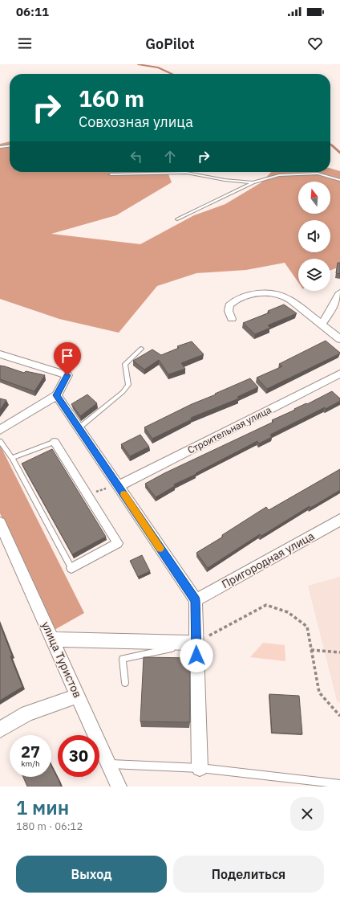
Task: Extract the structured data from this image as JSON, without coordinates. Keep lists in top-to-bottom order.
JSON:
{
  "streets": {
    "street": ["Строительная улица", "Пригородная улица", "улица Туристов"]
  },
  "north": "top",
  "page": {
    "status": "06:11",
    "header": "GoPilot",
    "turn": ["160 m", "Совхозная улица"],
    "speed": "27 km/h",
    "limit": "30",
    "heading": ["1 мин", "180 m · 06:12"],
    "buttons": ["Выход", "Поделиться"]
  }
}
